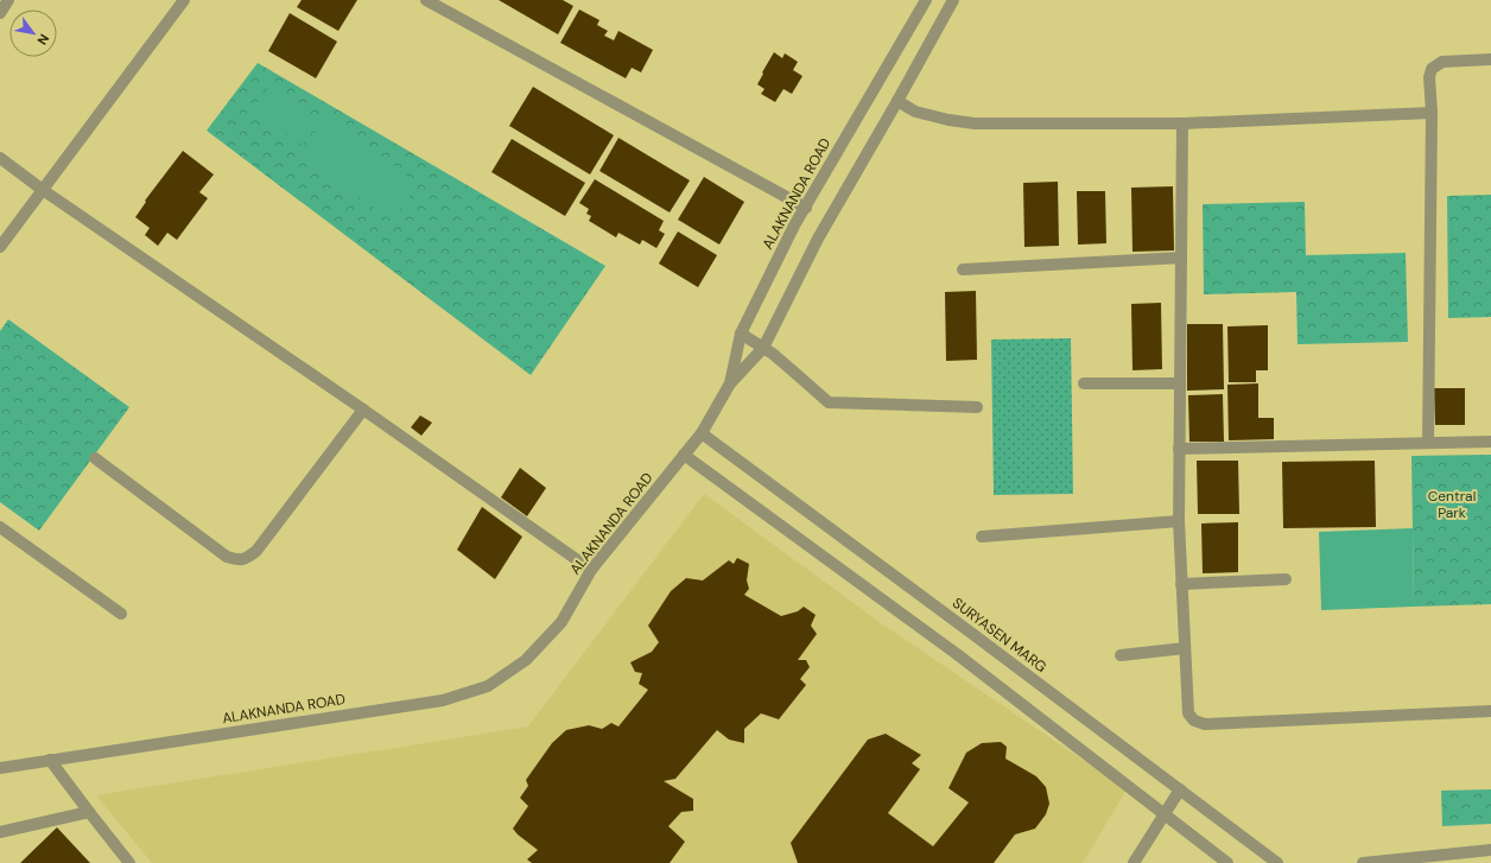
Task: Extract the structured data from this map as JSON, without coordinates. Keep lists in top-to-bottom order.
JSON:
{
  "streets": {
    "street": ["ALAKNANDA ROAD", "SURYASEN MARG"]
  },
  "crossings": [
    ["ALAKNANDA ROAD", "SURYASEN MARG"]
  ],
  "parks": ["Central Park"],
  "north": "bottom right"
}
